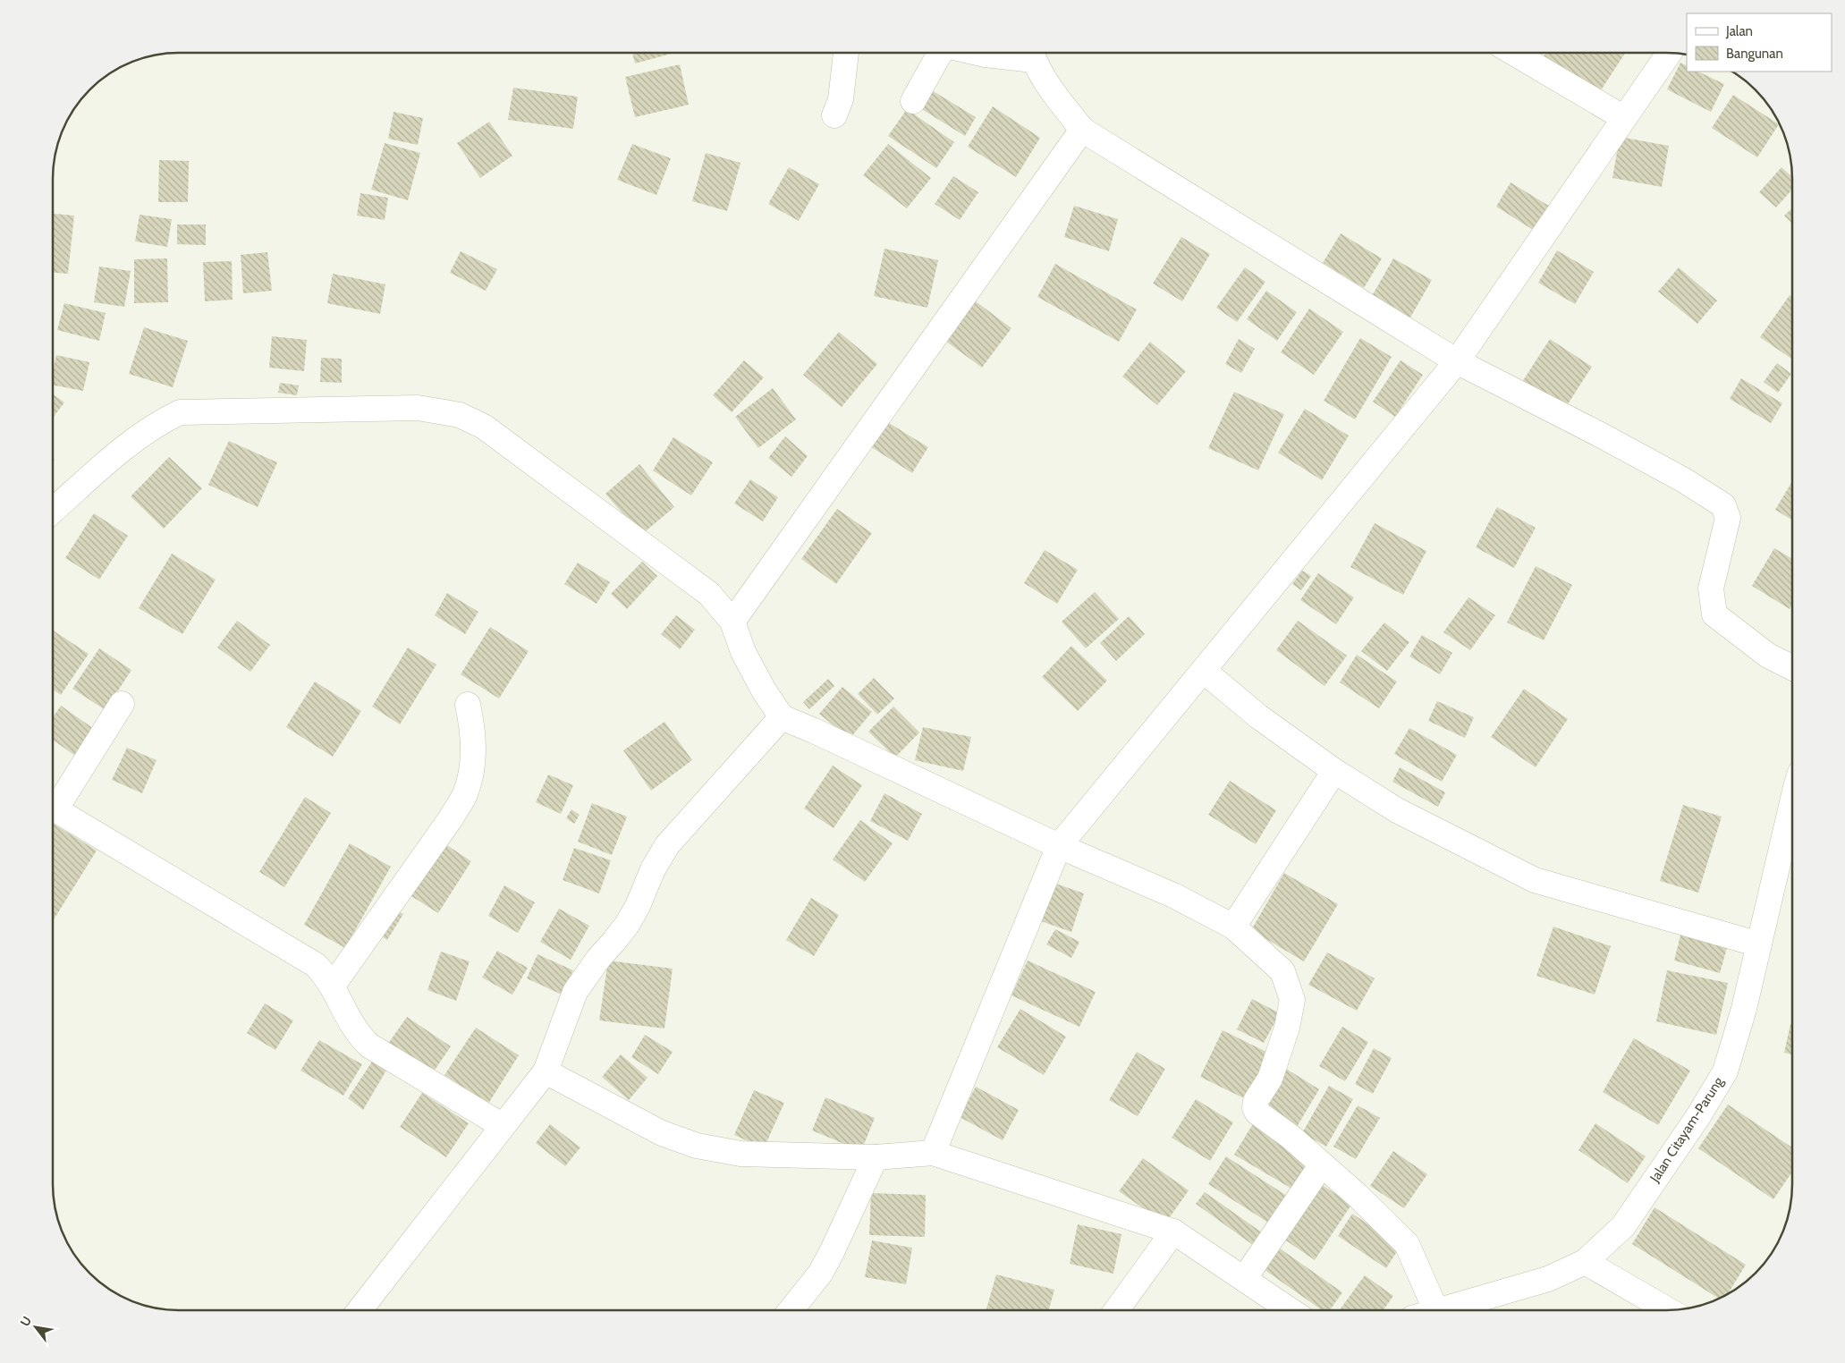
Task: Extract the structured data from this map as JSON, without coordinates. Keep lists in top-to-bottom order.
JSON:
{
  "streets": {
    "street": ["Jalan Citayam-Parung"]
  },
  "legend": ["Jalan", "Bangunan"],
  "north": "top left"
}
